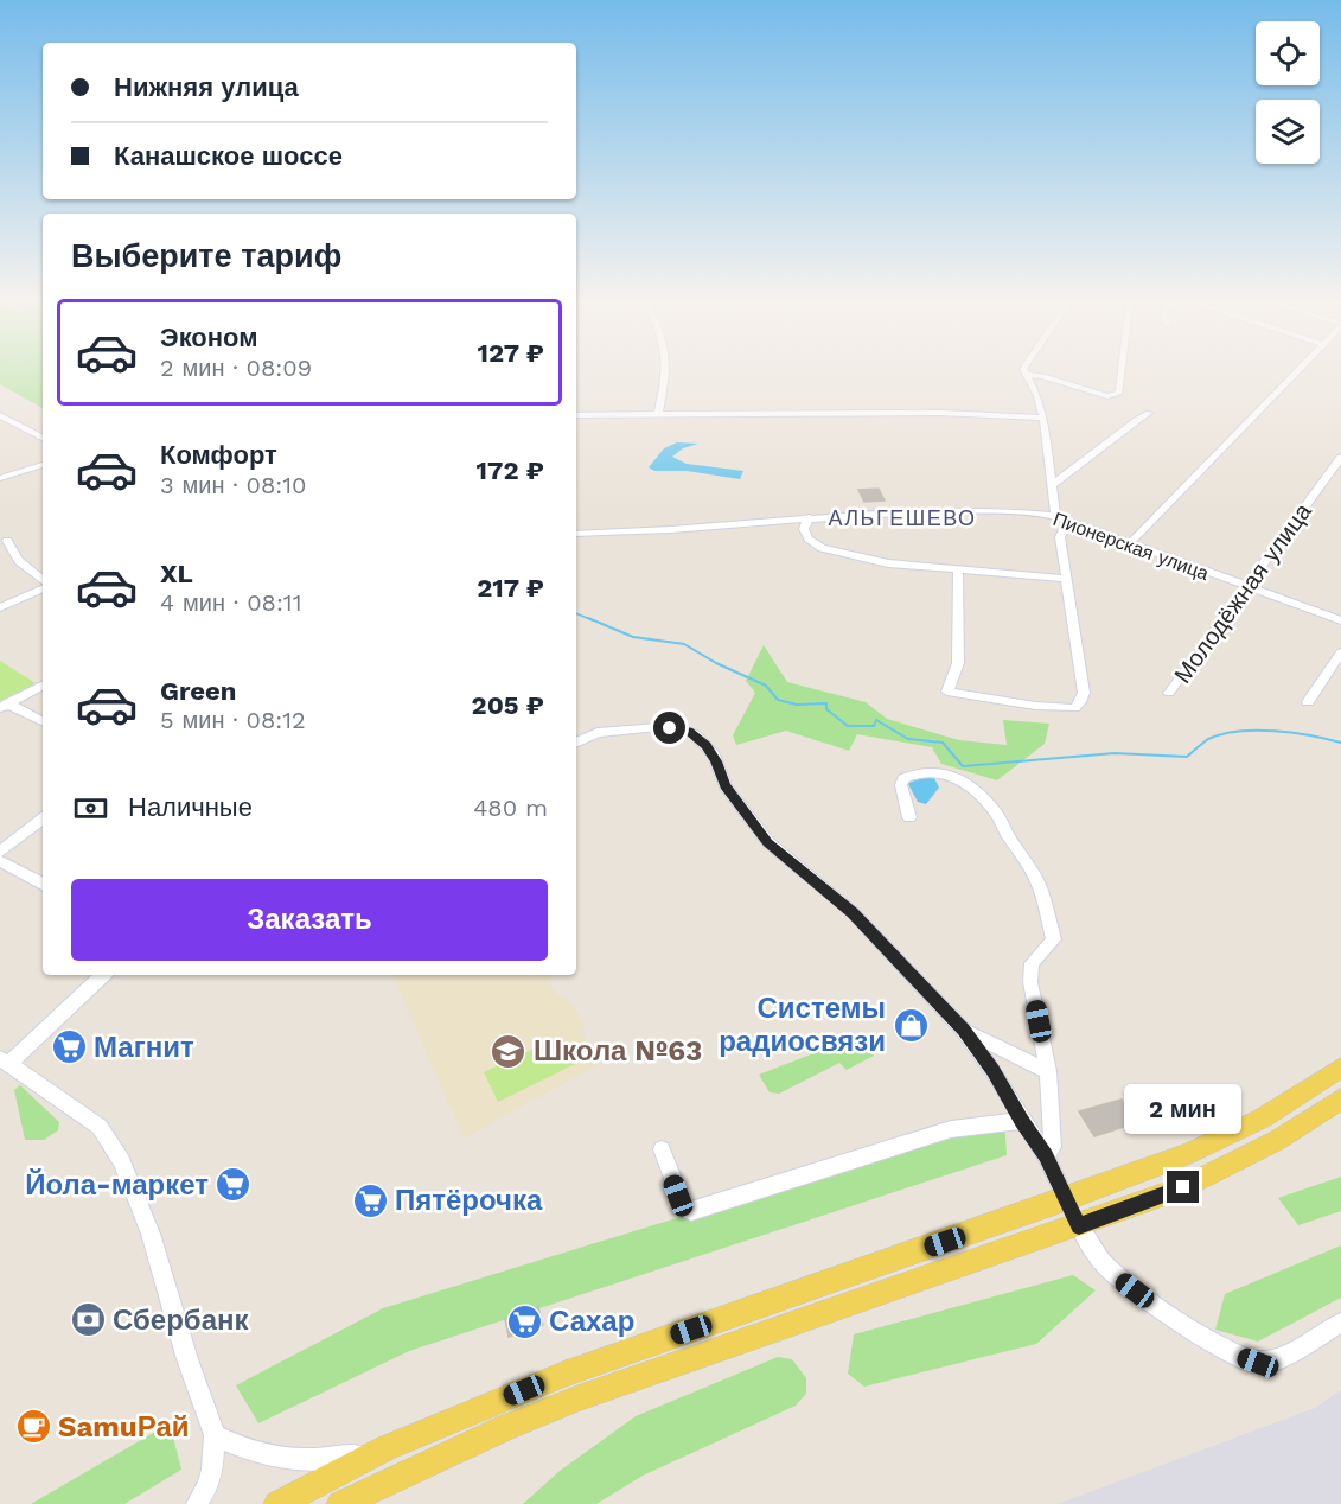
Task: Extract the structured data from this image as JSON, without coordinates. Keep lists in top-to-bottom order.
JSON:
{
  "streets": {
    "street": ["Пионерская улица", "Молодёжная улица"]
  },
  "crossings": [
    ["Пионерская улица", "Молодёжная улица"]
  ],
  "districts": ["АЛЬГЕШЕВО"],
  "places": {
    "shop": ["Системы радиосвязи"],
    "supermarket": [
      "Магнит",
      "Йола-маркет",
      "Пятёрочка",
      "Сахар"
    ],
    "school or university": ["Школа №63"],
    "bank": ["Сбербанк"],
    "cafe": ["SamuРай"]
  },
  "page": {
    "banner": ["Нижняя улица", "Канашское шоссе"],
    "heading": "Выберите тариф",
    "list": [
      {
        "name": "Эконом",
        "note": "2 мин · 08:09",
        "value": "127 ₽"
      },
      {
        "name": "Комфорт",
        "note": "3 мин · 08:10",
        "value": "172 ₽"
      },
      {
        "name": "XL",
        "note": "4 мин · 08:11",
        "value": "217 ₽"
      },
      {
        "name": "Green",
        "note": "5 мин · 08:12",
        "value": "205 ₽"
      }
    ],
    "pay": ["Наличные", "480 m"],
    "buttons": "Заказать",
    "bubble": "2 мин"
  }
}
